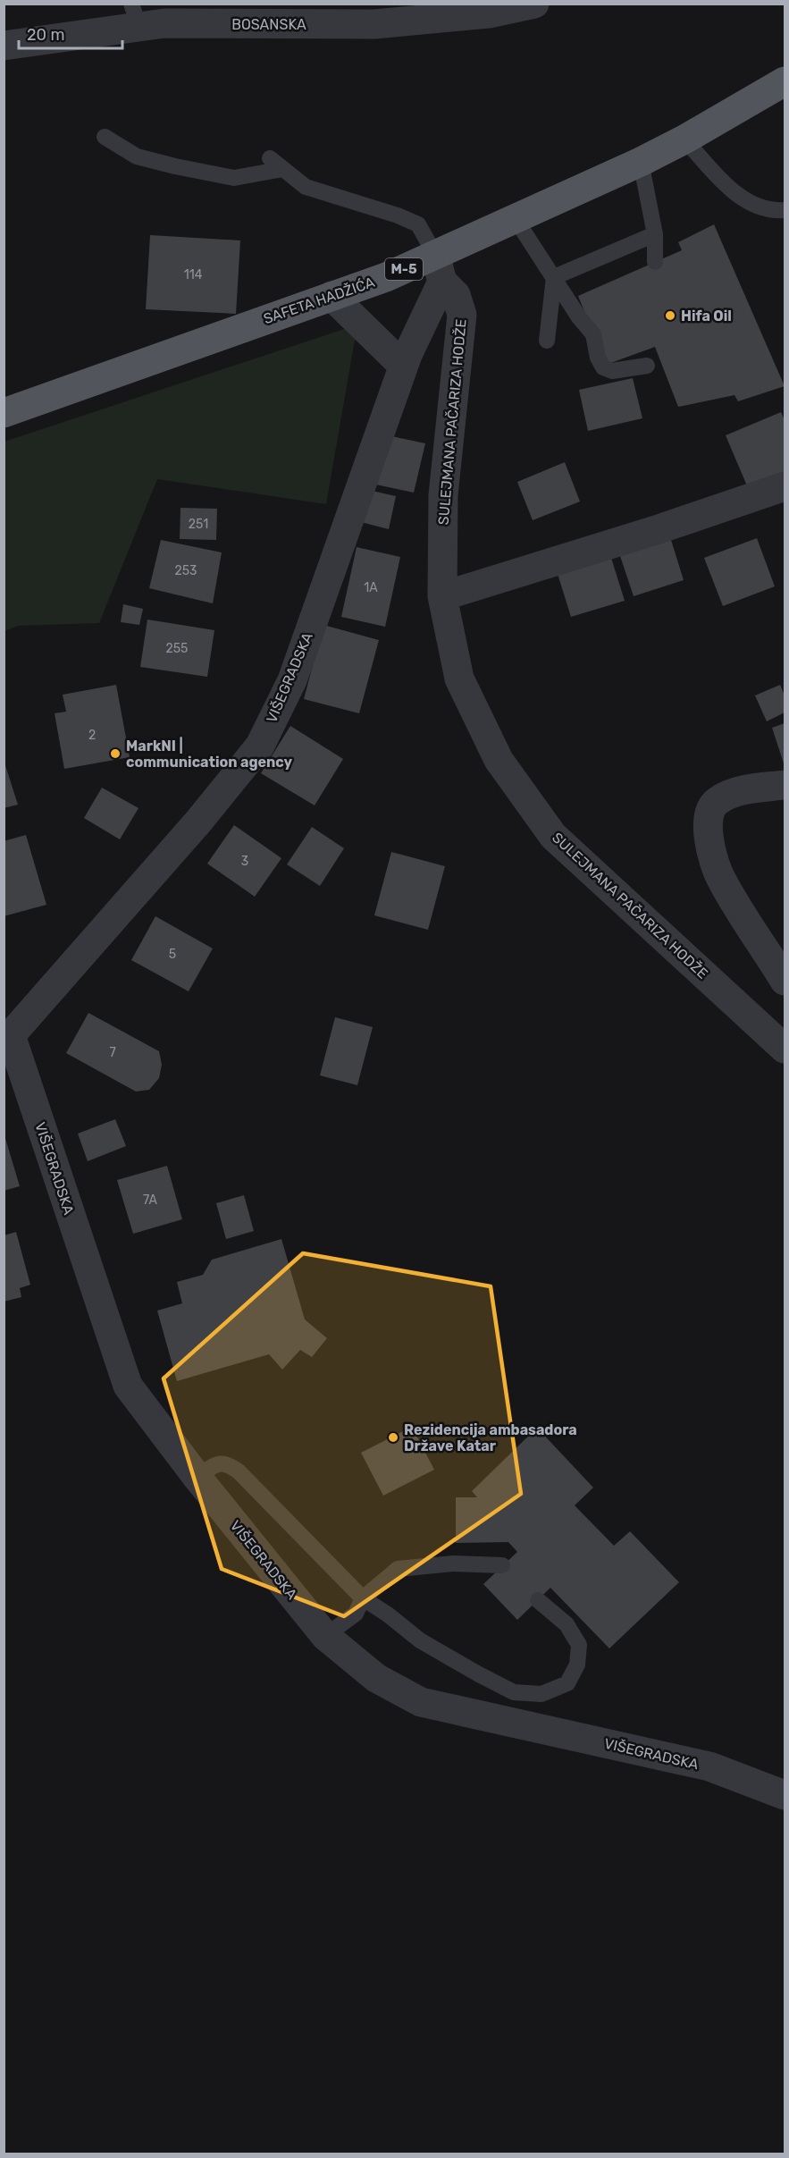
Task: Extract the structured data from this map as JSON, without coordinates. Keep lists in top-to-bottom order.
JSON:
{
  "streets": {
    "main road": ["M-5", "SAFETA HADŽIĆA"],
    "street": ["BOSANSKA", "SULEJMANA PAČARIZA HODŽE", "VIŠEGRADSKA"]
  },
  "crossings": [
    ["SAFETA HADŽIĆA", "SULEJMANA PAČARIZA HODŽE"],
    ["SAFETA HADŽIĆA", "VIŠEGRADSKA"],
    ["SULEJMANA PAČARIZA HODŽE", "VIŠEGRADSKA"]
  ],
  "places": ["Hifa Oil", "MarkNI | communication agency", "Rezidencija ambasadora Države Katar"],
  "house_numbers": [
    "114",
    "251",
    "253",
    "1A",
    "255",
    "2",
    "3",
    "5",
    "7",
    "7A"
  ],
  "scale_bar": "20 m"
}
